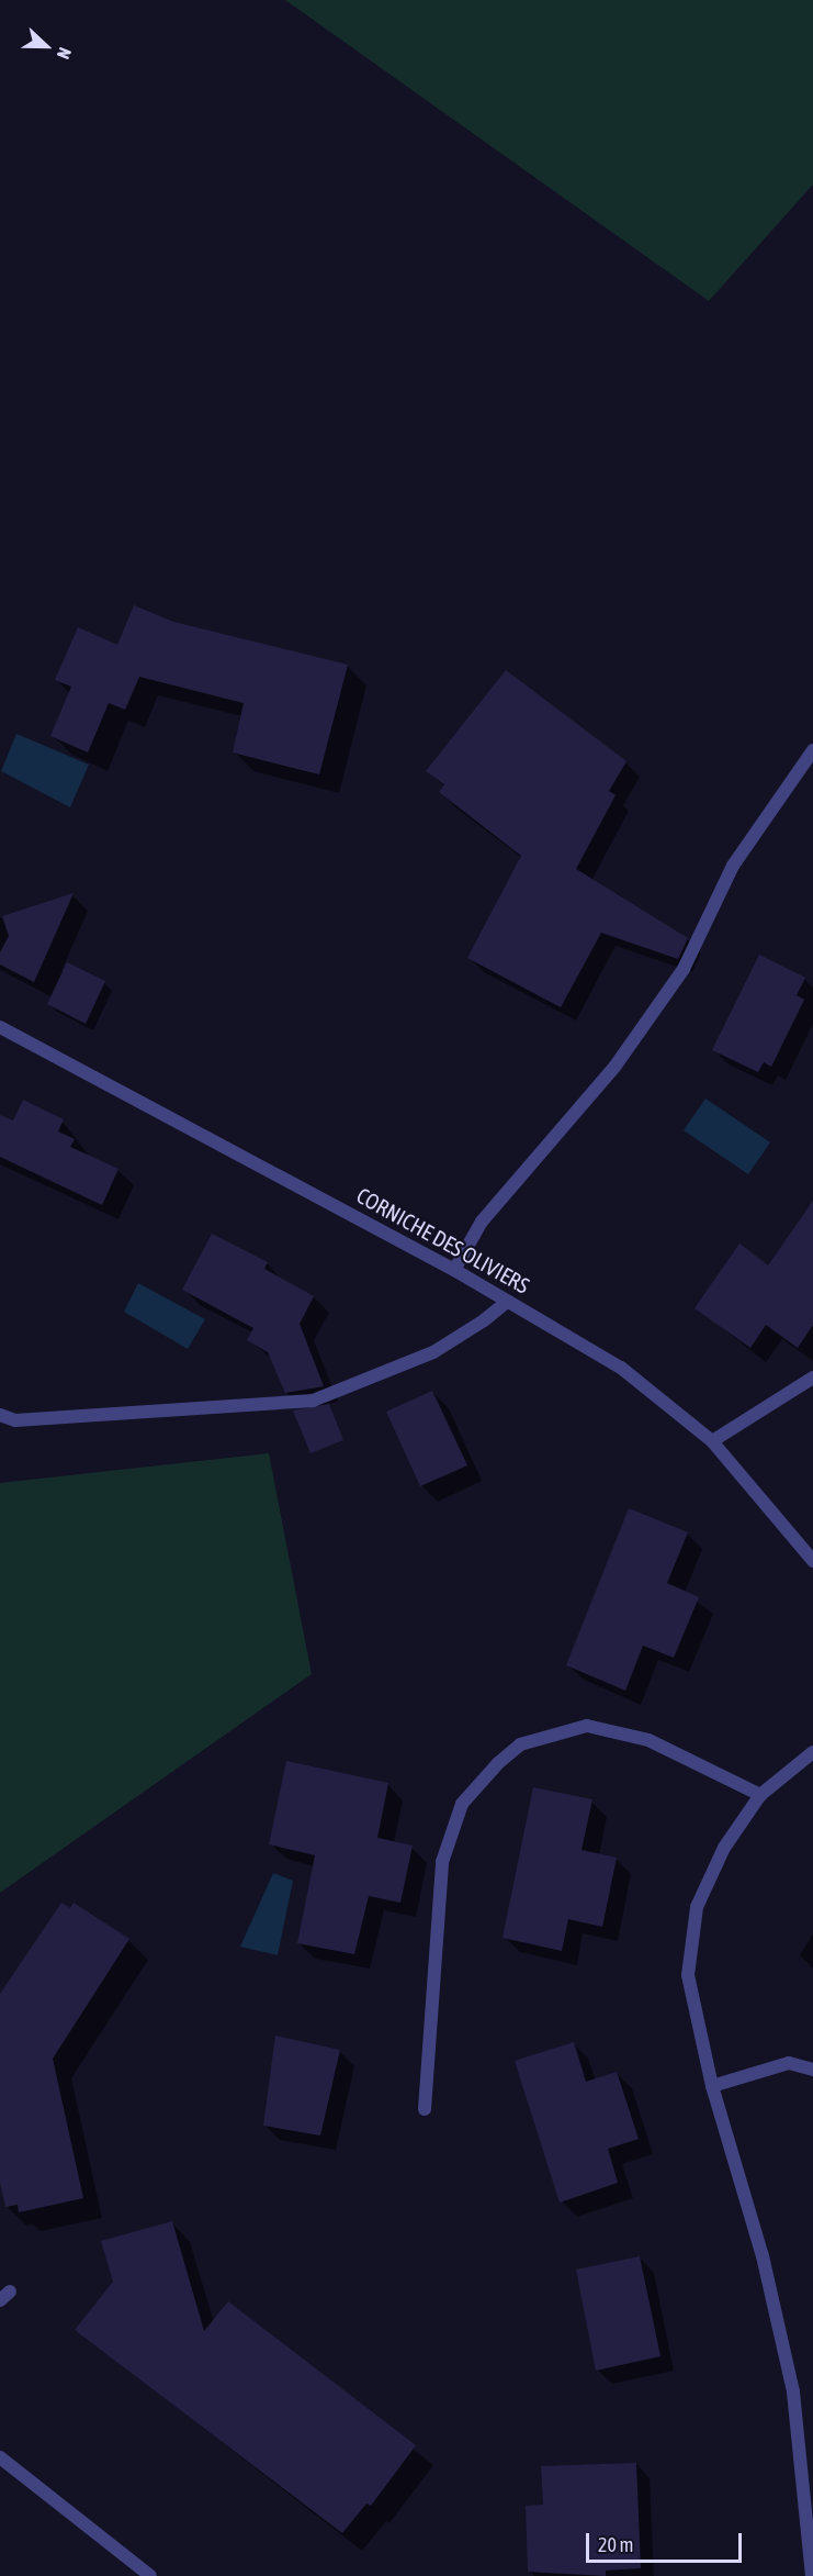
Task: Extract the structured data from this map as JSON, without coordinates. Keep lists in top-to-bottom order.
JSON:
{
  "streets": {
    "street": ["CORNICHE DES OLIVIERS"]
  },
  "scale_bar": "20 m",
  "north": "right"
}
